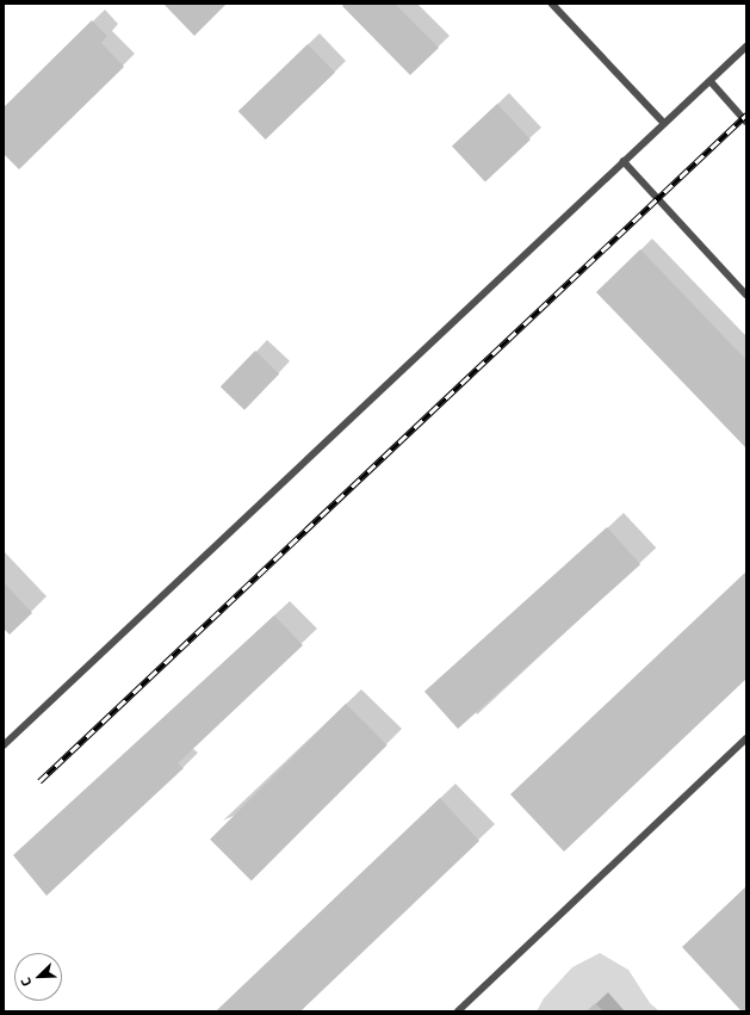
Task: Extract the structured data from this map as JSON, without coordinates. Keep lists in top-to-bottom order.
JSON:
{
  "north": "bottom left"
}
